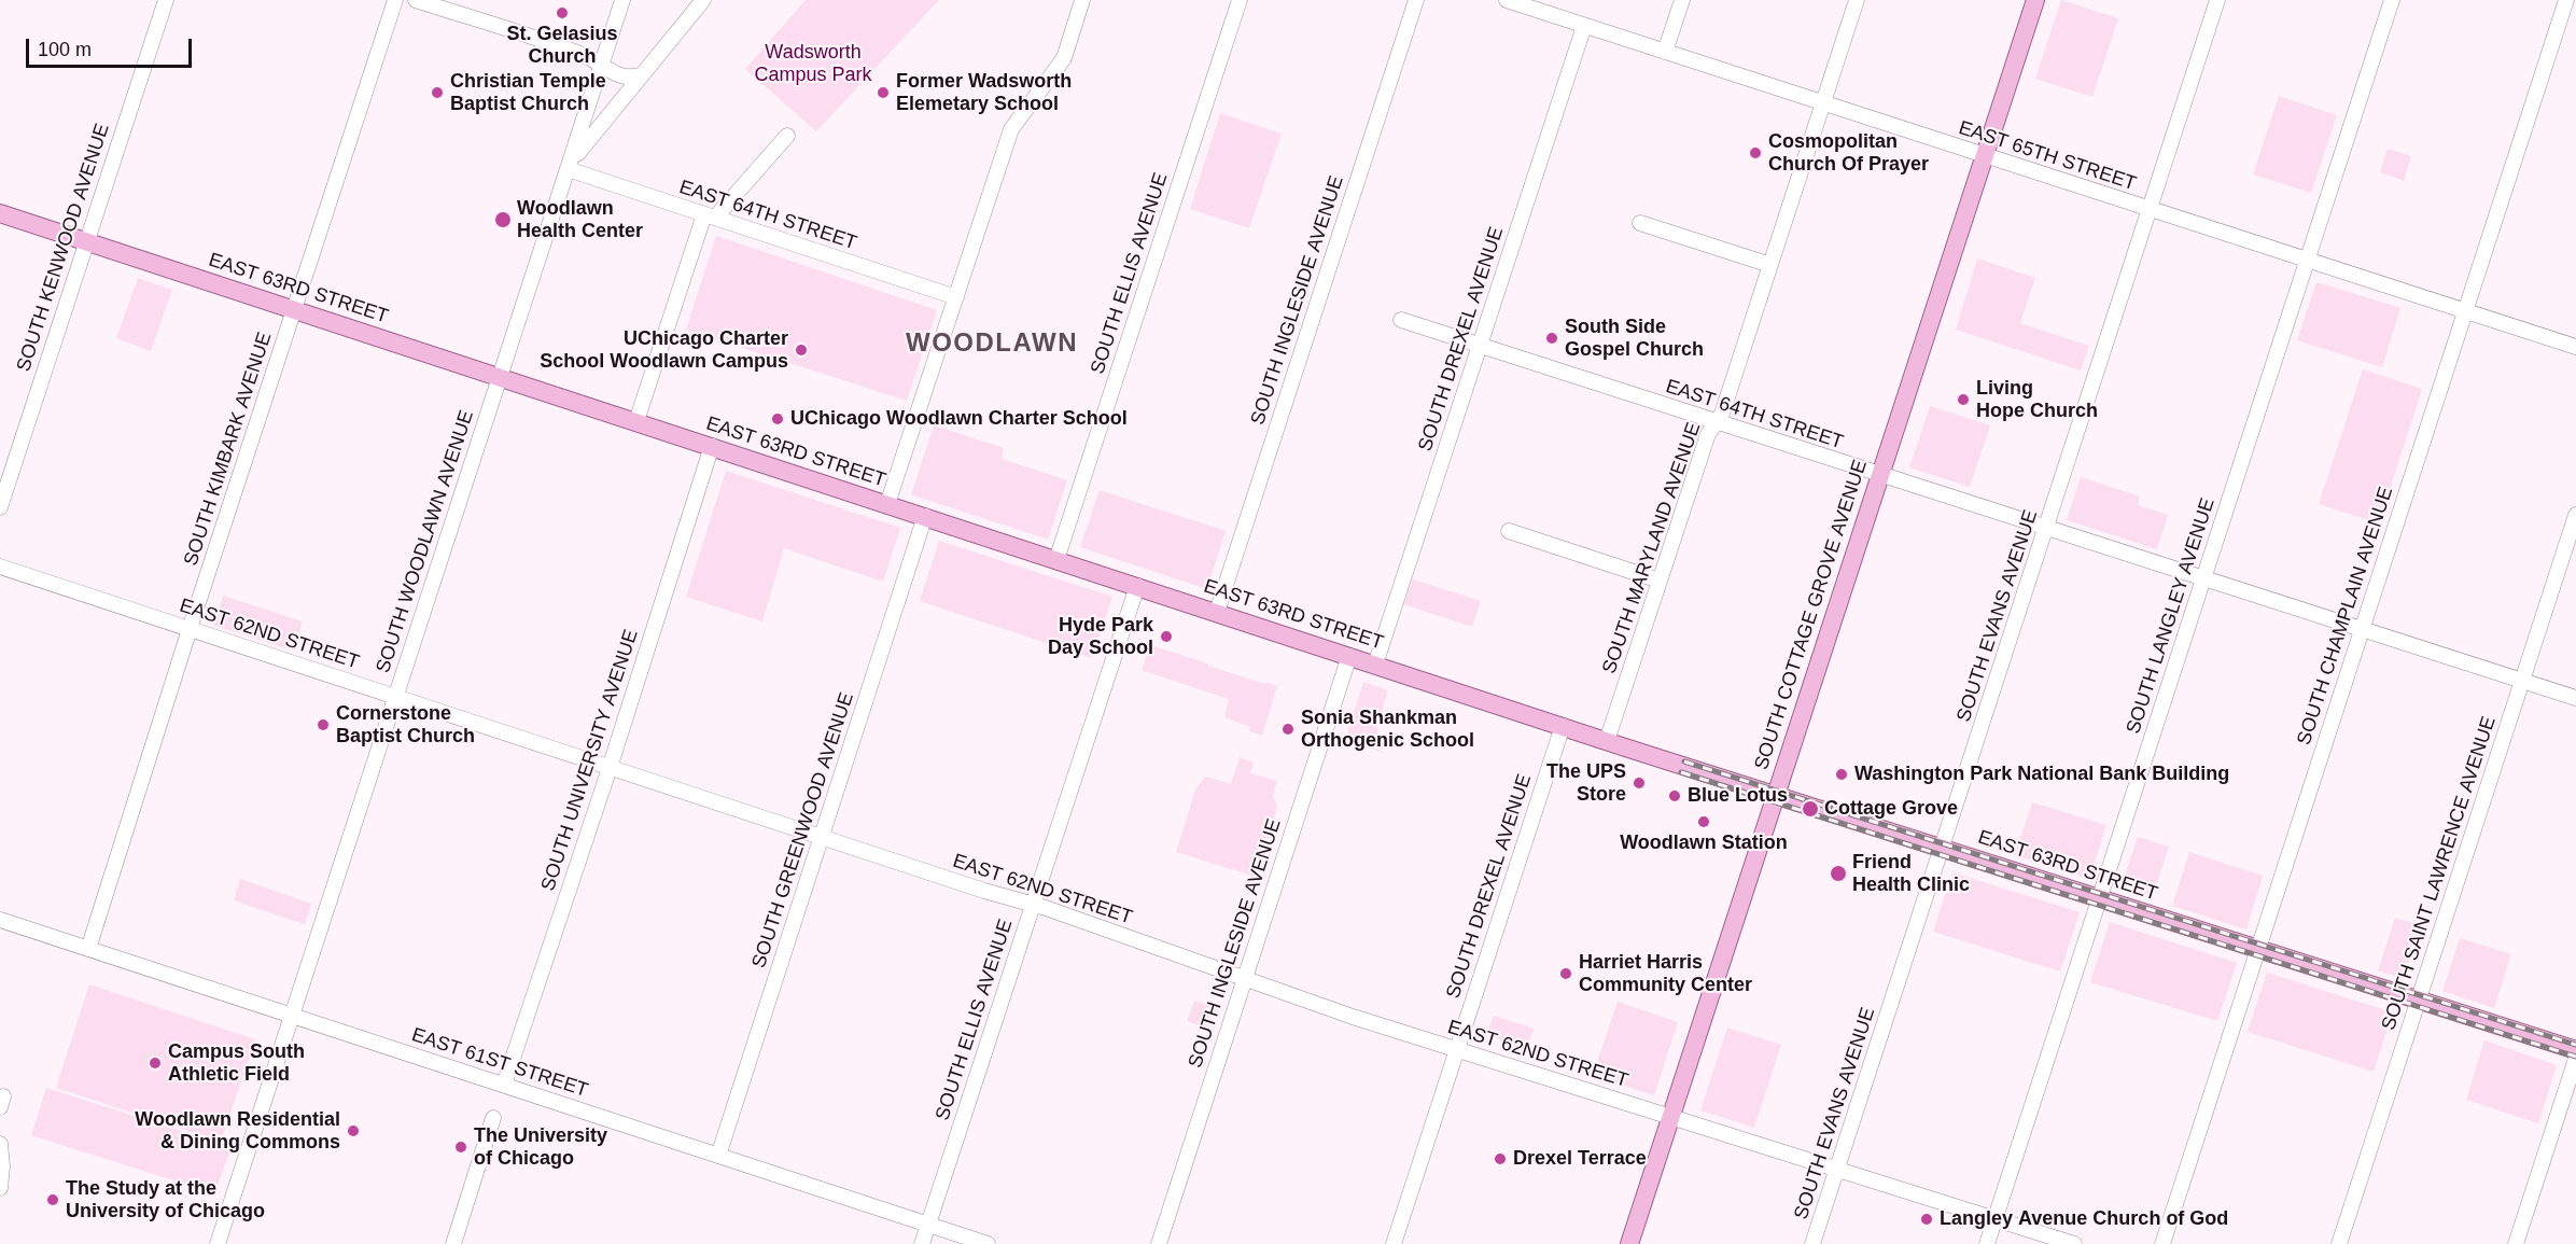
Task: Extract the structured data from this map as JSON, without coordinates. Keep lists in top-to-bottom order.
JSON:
{
  "streets": {
    "main road": ["EAST 63RD STREET", "SOUTH COTTAGE GROVE AVENUE"],
    "street": [
      "EAST 65TH STREET",
      "EAST 64TH STREET",
      "SOUTH KENWOOD AVENUE",
      "SOUTH ELLIS AVENUE",
      "SOUTH INGLESIDE AVENUE",
      "SOUTH DREXEL AVENUE",
      "SOUTH KIMBARK AVENUE",
      "SOUTH WOODLAWN AVENUE",
      "SOUTH MARYLAND AVENUE",
      "SOUTH EVANS AVENUE",
      "SOUTH LANGLEY AVENUE",
      "SOUTH CHAMPLAIN AVENUE",
      "EAST 62ND STREET",
      "SOUTH UNIVERSITY AVENUE",
      "SOUTH GREENWOOD AVENUE",
      "SOUTH SAINT LAWRENCE AVENUE",
      "EAST 61ST STREET"
    ]
  },
  "crossings": [
    ["EAST 65TH STREET", "SOUTH DREXEL AVENUE"],
    ["EAST 65TH STREET", "SOUTH MARYLAND AVENUE"],
    ["EAST 65TH STREET", "SOUTH COTTAGE GROVE AVENUE"],
    ["EAST 65TH STREET", "SOUTH EVANS AVENUE"],
    ["EAST 65TH STREET", "SOUTH LANGLEY AVENUE"],
    ["EAST 65TH STREET", "SOUTH CHAMPLAIN AVENUE"],
    ["EAST 64TH STREET", "SOUTH DREXEL AVENUE"],
    ["EAST 64TH STREET", "SOUTH WOODLAWN AVENUE"],
    ["EAST 64TH STREET", "SOUTH MARYLAND AVENUE"],
    ["EAST 64TH STREET", "SOUTH COTTAGE GROVE AVENUE"],
    ["EAST 64TH STREET", "SOUTH EVANS AVENUE"],
    ["EAST 64TH STREET", "SOUTH LANGLEY AVENUE"],
    ["EAST 64TH STREET", "SOUTH CHAMPLAIN AVENUE"],
    ["EAST 64TH STREET", "SOUTH SAINT LAWRENCE AVENUE"],
    ["SOUTH KENWOOD AVENUE", "EAST 63RD STREET"],
    ["SOUTH ELLIS AVENUE", "EAST 63RD STREET"],
    ["SOUTH ELLIS AVENUE", "EAST 62ND STREET"],
    ["SOUTH ELLIS AVENUE", "EAST 61ST STREET"],
    ["EAST 63RD STREET", "SOUTH INGLESIDE AVENUE"],
    ["EAST 63RD STREET", "SOUTH DREXEL AVENUE"],
    ["EAST 63RD STREET", "SOUTH KIMBARK AVENUE"],
    ["EAST 63RD STREET", "SOUTH WOODLAWN AVENUE"],
    ["EAST 63RD STREET", "SOUTH MARYLAND AVENUE"],
    ["EAST 63RD STREET", "SOUTH COTTAGE GROVE AVENUE"],
    ["EAST 63RD STREET", "SOUTH EVANS AVENUE"],
    ["EAST 63RD STREET", "SOUTH LANGLEY AVENUE"],
    ["EAST 63RD STREET", "SOUTH CHAMPLAIN AVENUE"],
    ["EAST 63RD STREET", "SOUTH UNIVERSITY AVENUE"],
    ["EAST 63RD STREET", "SOUTH GREENWOOD AVENUE"],
    ["EAST 63RD STREET", "SOUTH SAINT LAWRENCE AVENUE"],
    ["SOUTH INGLESIDE AVENUE", "EAST 62ND STREET"],
    ["SOUTH DREXEL AVENUE", "EAST 62ND STREET"],
    ["SOUTH KIMBARK AVENUE", "EAST 62ND STREET"],
    ["SOUTH KIMBARK AVENUE", "EAST 61ST STREET"],
    ["SOUTH WOODLAWN AVENUE", "EAST 62ND STREET"],
    ["SOUTH WOODLAWN AVENUE", "EAST 61ST STREET"],
    ["SOUTH COTTAGE GROVE AVENUE", "EAST 62ND STREET"],
    ["SOUTH EVANS AVENUE", "EAST 62ND STREET"],
    ["SOUTH LANGLEY AVENUE", "EAST 62ND STREET"],
    ["EAST 62ND STREET", "SOUTH UNIVERSITY AVENUE"],
    ["EAST 62ND STREET", "SOUTH GREENWOOD AVENUE"],
    ["SOUTH UNIVERSITY AVENUE", "EAST 61ST STREET"],
    ["SOUTH GREENWOOD AVENUE", "EAST 61ST STREET"]
  ],
  "districts": ["WOODLAWN"],
  "parks": ["Wadsworth Campus Park"],
  "places": [
    "St. Gelasius Church",
    "Christian Temple Baptist Church",
    "Former Wadsworth Elemetary School",
    "Cosmopolitan Church Of Prayer",
    "Woodlawn Health Center",
    "South Side Gospel Church",
    "UChicago Charter School Woodlawn Campus",
    "Living Hope Church",
    "UChicago Woodlawn Charter School",
    "Hyde Park Day School",
    "Cornerstone Baptist Church",
    "Sonia Shankman Orthogenic School",
    "Washington Park National Bank Building",
    "The UPS Store",
    "Blue Lotus",
    "Cottage Grove",
    "Woodlawn Station",
    "Friend Health Clinic",
    "Harriet Harris Community Center",
    "Campus South Athletic Field",
    "Woodlawn Residential & Dining Commons",
    "The University of Chicago",
    "Drexel Terrace",
    "The Study at the University of Chicago",
    "Langley Avenue Church of God"
  ],
  "scale_bar": "100 m"
}
